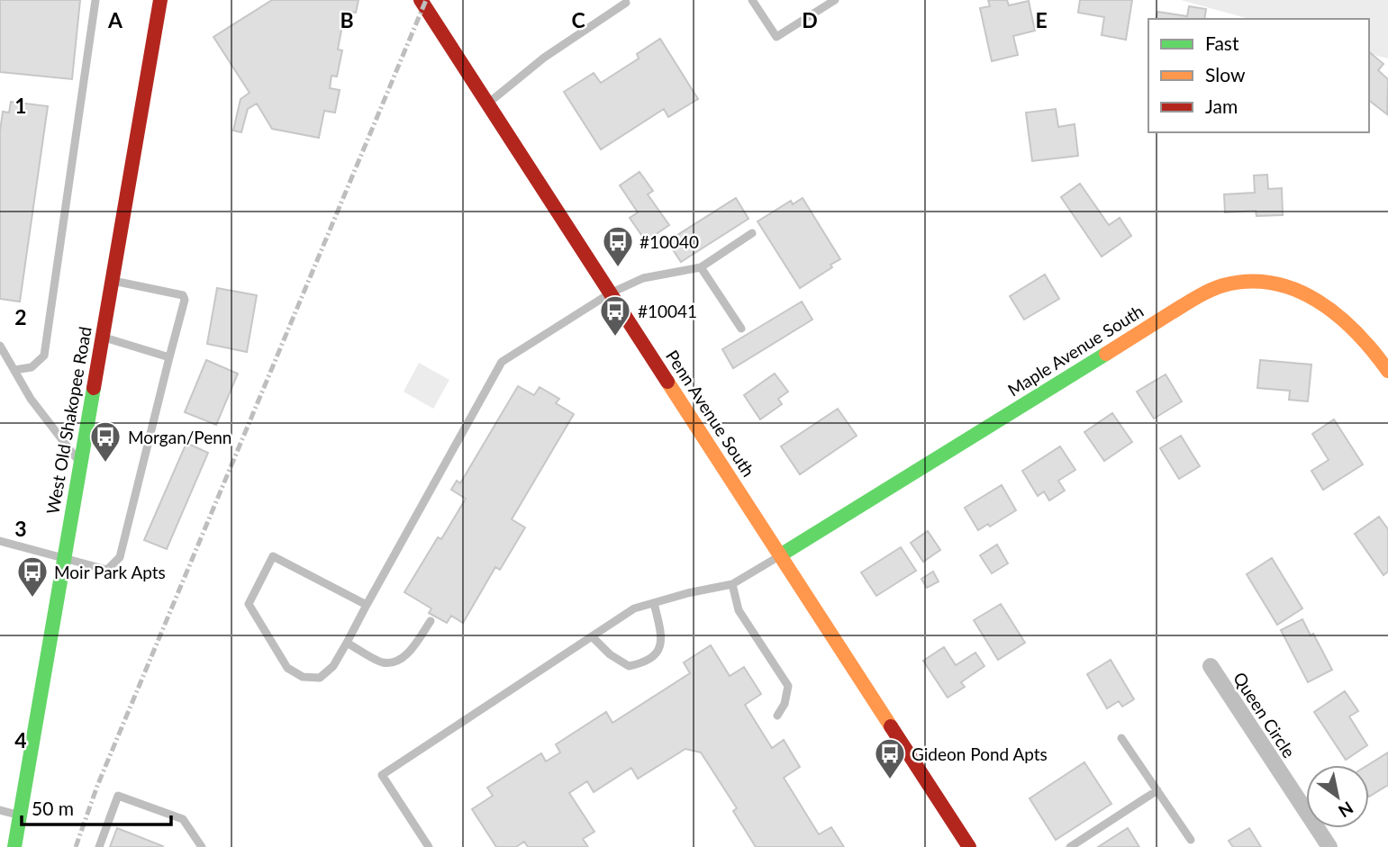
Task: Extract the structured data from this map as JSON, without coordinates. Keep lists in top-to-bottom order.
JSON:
{
  "streets": {
    "main road": ["Maple Avenue South", "Penn Avenue South", "West Old Shakopee Road"],
    "street": ["Queen Circle"]
  },
  "crossings": [
    ["Maple Avenue South", "Penn Avenue South"]
  ],
  "places": {
    "bus stop": [
      "#10040",
      "#10041",
      "Morgan/Penn",
      "Moir Park Apts",
      "Gideon Pond Apts"
    ]
  },
  "legend": ["Fast", "Slow", "Jam"],
  "scale_bar": "50 m",
  "north": "bottom right",
  "grid": {
    "columns": [
      "A",
      "B",
      "C",
      "D",
      "E"
    ],
    "rows": [
      "1",
      "2",
      "3",
      "4"
    ]
  }
}
